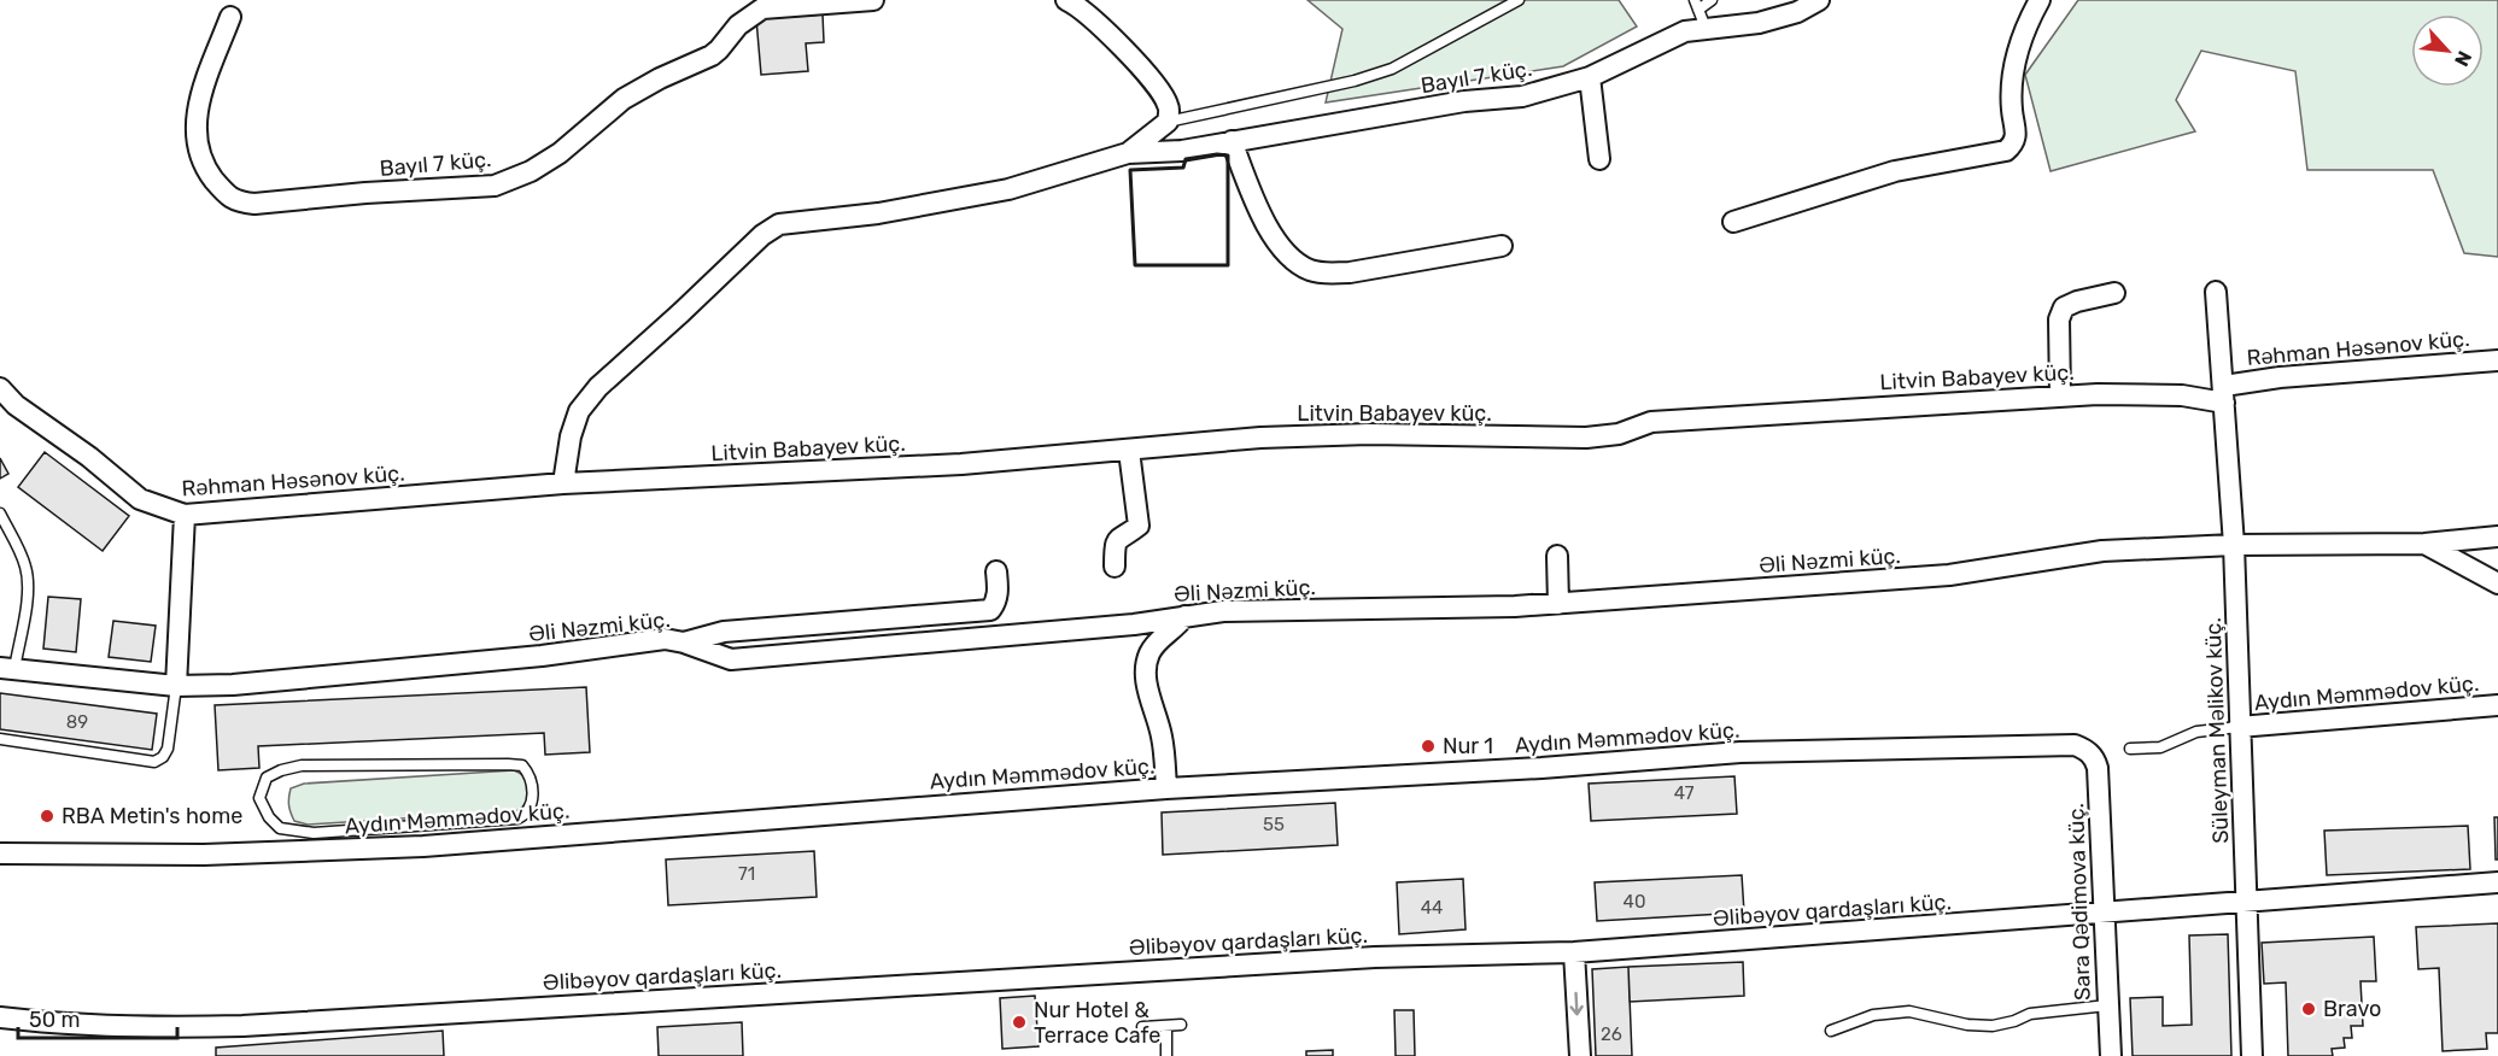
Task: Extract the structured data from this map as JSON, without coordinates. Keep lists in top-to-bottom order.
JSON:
{
  "streets": {
    "street": [
      "Bayıl 7 küç.",
      "Rəhman Həsənov küç.",
      "Litvin Babayev küç.",
      "Əli Nəzmi küç.",
      "Aydın Məmmədov küç.",
      "Süleyman Məlikov küç.",
      "Sara Qədimova küç.",
      "Əlibəyov qardaşları küç."
    ]
  },
  "crossings": [
    ["Bayıl 7 küç.", "Rəhman Həsənov küç."],
    ["Bayıl 7 küç.", "Litvin Babayev küç."],
    ["Rəhman Həsənov küç.", "Litvin Babayev küç."],
    ["Rəhman Həsənov küç.", "Süleyman Məlikov küç."],
    ["Litvin Babayev küç.", "Süleyman Məlikov küç."],
    ["Əli Nəzmi küç.", "Süleyman Məlikov küç."],
    ["Aydın Məmmədov küç.", "Süleyman Məlikov küç."],
    ["Aydın Məmmədov küç.", "Sara Qədimova küç."],
    ["Süleyman Məlikov küç.", "Əlibəyov qardaşları küç."],
    ["Sara Qədimova küç.", "Əlibəyov qardaşları küç."]
  ],
  "places": [
    "Nur 1",
    "RBA Metin's home",
    "Bravo",
    "Nur Hotel & Terrace Cafe"
  ],
  "house_numbers": [
    "89",
    "47",
    "55",
    "71",
    "40",
    "44",
    "26"
  ],
  "scale_bar": "50 m",
  "north": "bottom right"
}
